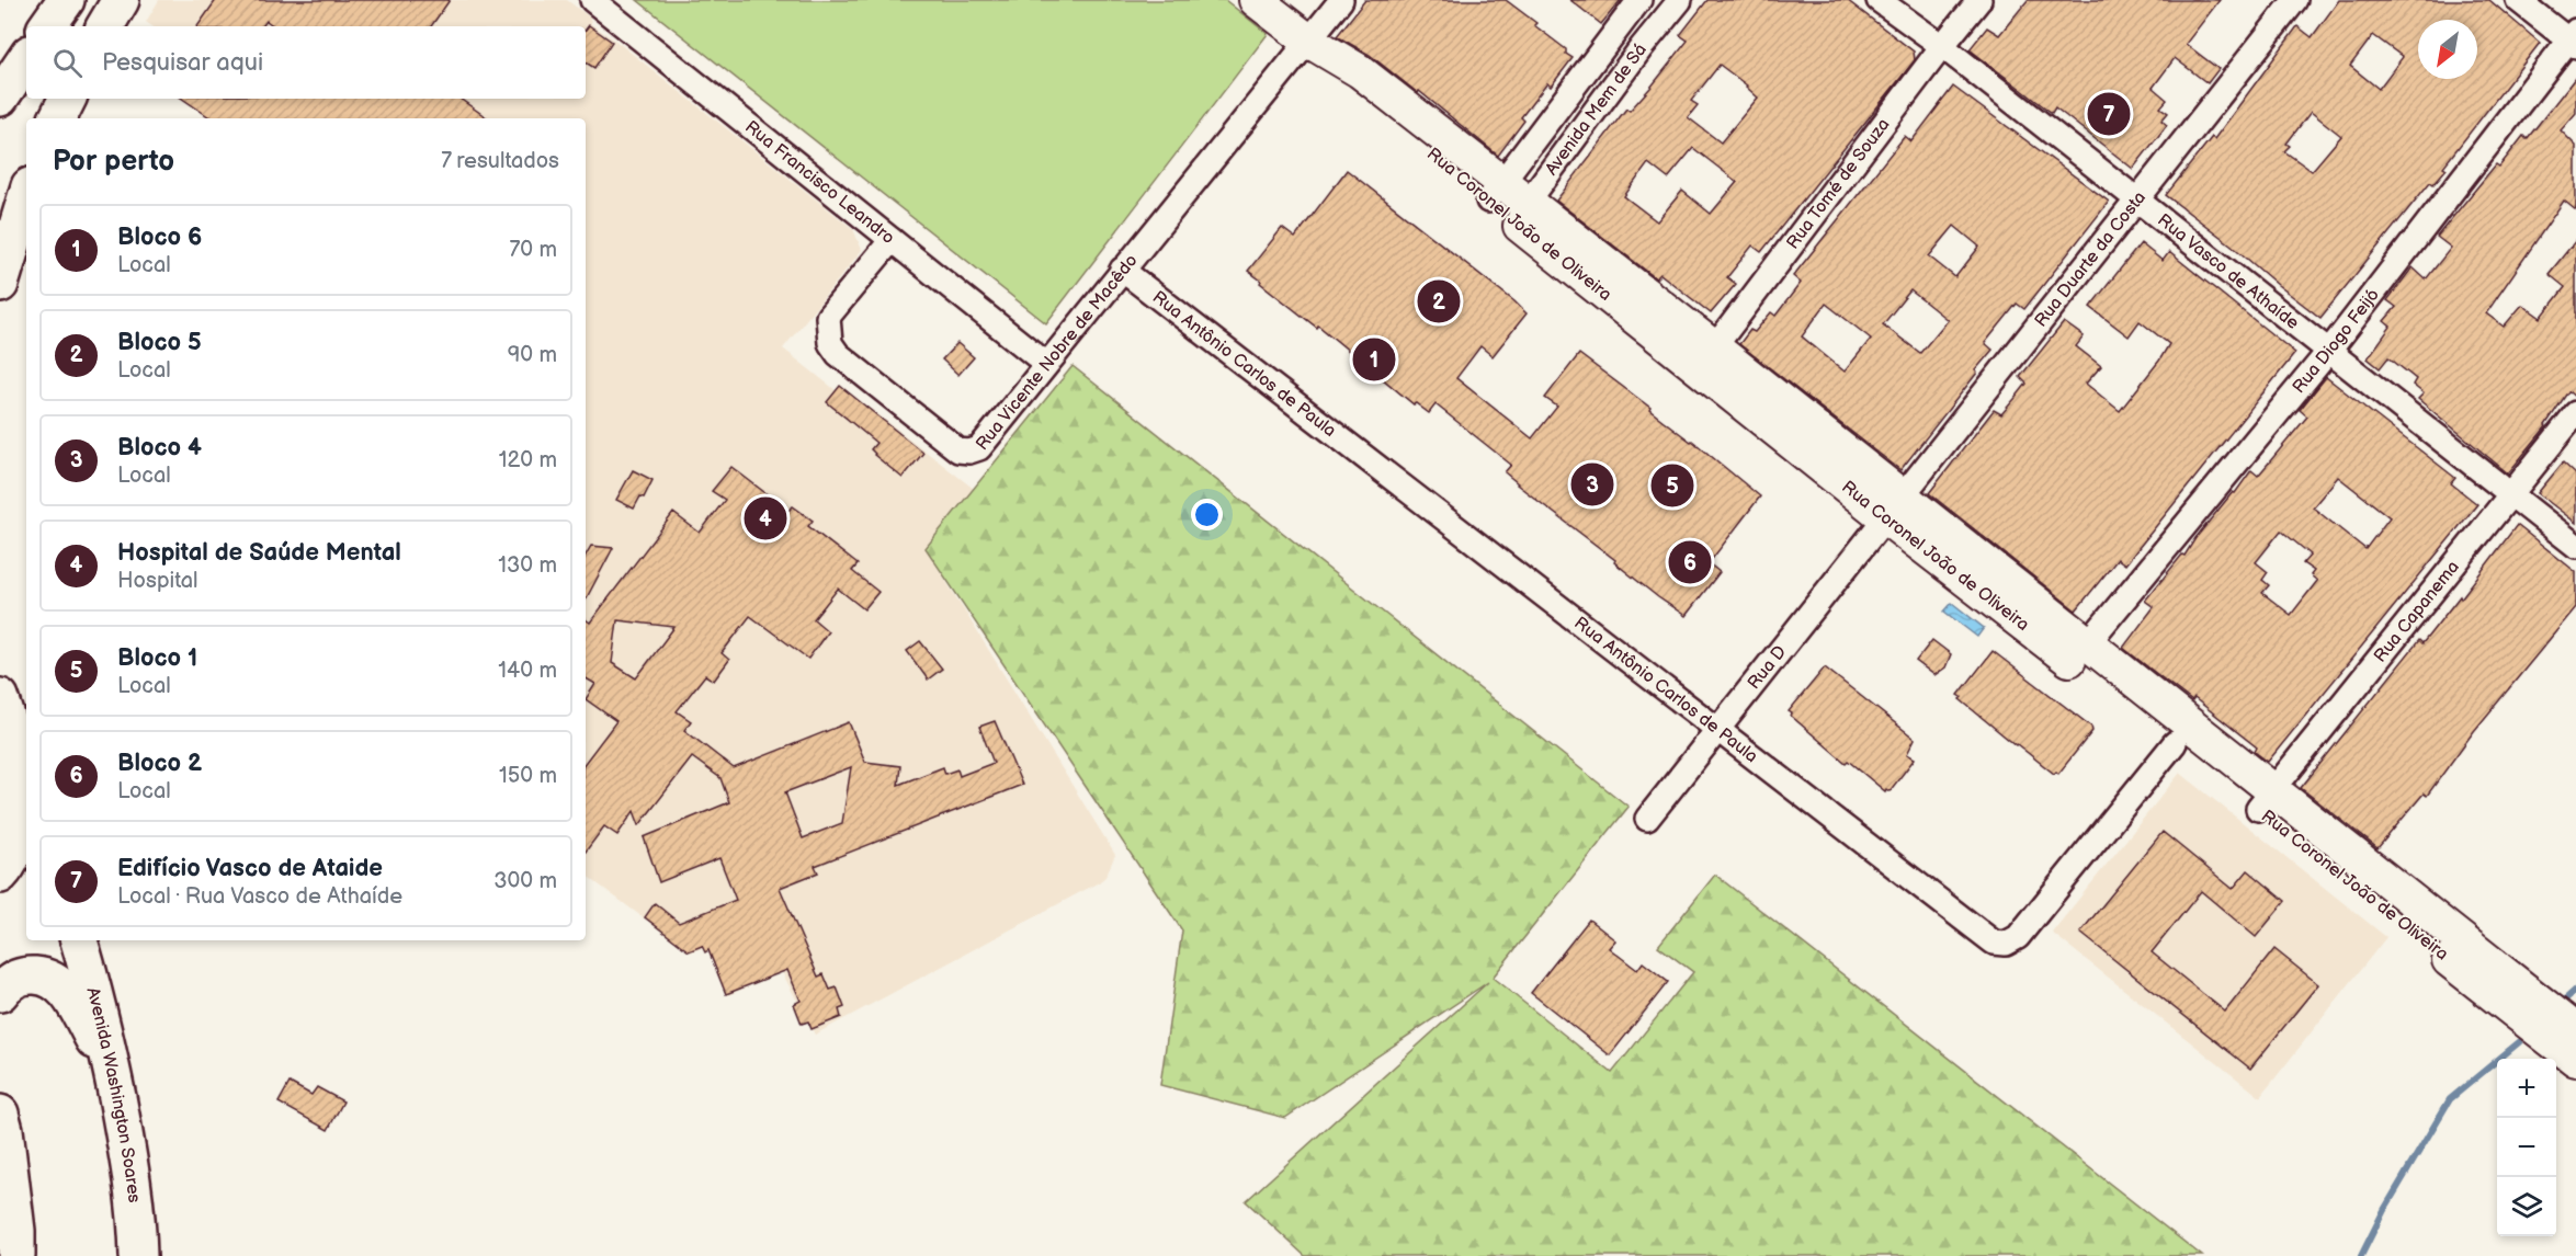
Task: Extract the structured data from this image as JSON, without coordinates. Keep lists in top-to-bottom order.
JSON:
{
  "streets": {
    "highway": ["Avenida Washington Soares"],
    "street": [
      "Avenida Mem de Sá",
      "Rua Francisco Leandro",
      "Rua Tomé de Souza",
      "Rua Coronel João de Oliveira",
      "Rua Duarte da Costa",
      "Rua Vasco de Athaíde",
      "Rua Diogo Feijó",
      "Rua Vicente Nobre de Macêdo",
      "Rua Antônio Carlos de Paula",
      "Rua Capanema",
      "Rua D"
    ]
  },
  "crossings": [
    ["Avenida Mem de Sá", "Rua Coronel João de Oliveira"],
    ["Rua Francisco Leandro", "Rua Vicente Nobre de Macêdo"],
    ["Rua Tomé de Souza", "Rua Coronel João de Oliveira"],
    ["Rua Tomé de Souza", "Rua Vasco de Athaíde"],
    ["Rua Coronel João de Oliveira", "Rua Duarte da Costa"],
    ["Rua Coronel João de Oliveira", "Rua Diogo Feijó"],
    ["Rua Coronel João de Oliveira", "Rua Vicente Nobre de Macêdo"],
    ["Rua Coronel João de Oliveira", "Rua Antônio Carlos de Paula"],
    ["Rua Coronel João de Oliveira", "Rua Capanema"],
    ["Rua Coronel João de Oliveira", "Rua D"],
    ["Rua Duarte da Costa", "Rua Vasco de Athaíde"],
    ["Rua Duarte da Costa", "Rua D"],
    ["Rua Vasco de Athaíde", "Rua Diogo Feijó"],
    ["Rua Vasco de Athaíde", "Rua Capanema"],
    ["Rua Vicente Nobre de Macêdo", "Rua Antônio Carlos de Paula"],
    ["Rua Antônio Carlos de Paula", "Rua D"]
  ],
  "north": "bottom left",
  "page": {
    "search": "Pesquisar aqui",
    "pins": [
      "7",
      "2",
      "1",
      "3",
      "5",
      "4",
      "6"
    ],
    "heading": ["Por perto", "7 resultados"],
    "list": [
      {
        "mark": "1",
        "name": "Bloco 6",
        "note": "Local",
        "value": "70 m"
      },
      {
        "mark": "2",
        "name": "Bloco 5",
        "note": "Local",
        "value": "90 m"
      },
      {
        "mark": "3",
        "name": "Bloco 4",
        "note": "Local",
        "value": "120 m"
      },
      {
        "mark": "4",
        "name": "Hospital de Saúde Mental",
        "note": "Hospital",
        "value": "130 m"
      },
      {
        "mark": "5",
        "name": "Bloco 1",
        "note": "Local",
        "value": "140 m"
      },
      {
        "mark": "6",
        "name": "Bloco 2",
        "note": "Local",
        "value": "150 m"
      },
      {
        "mark": "7",
        "name": "Edifício Vasco de Ataide",
        "note": "Local · Rua Vasco de Athaíde",
        "value": "300 m"
      }
    ],
    "map_buttons": ["+", "−"]
  }
}
